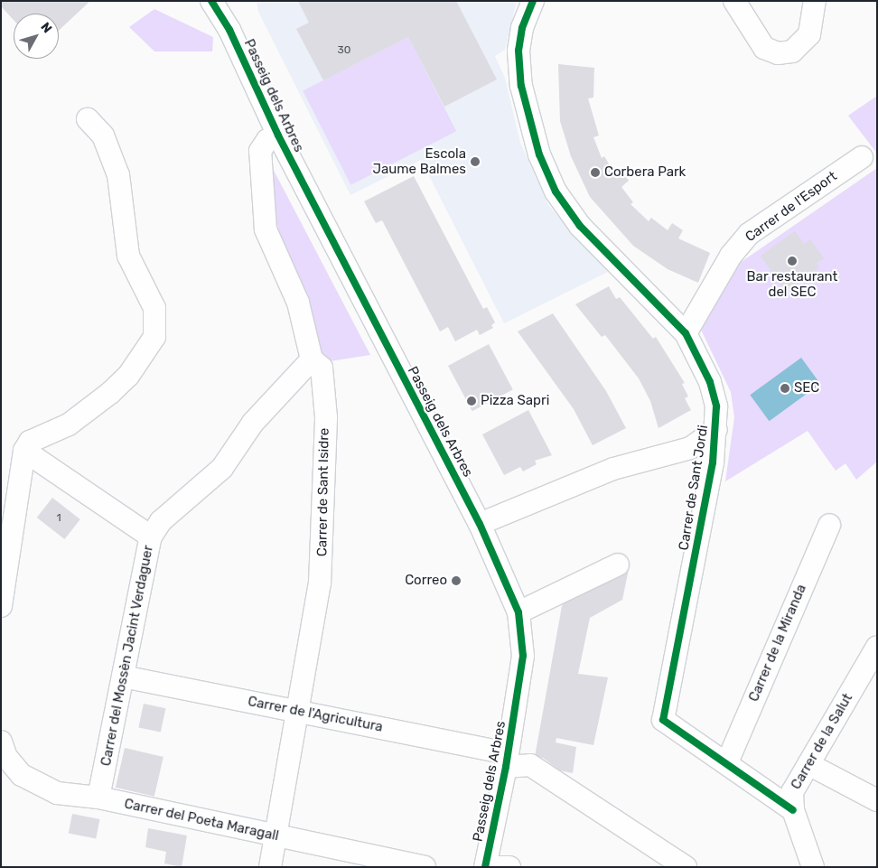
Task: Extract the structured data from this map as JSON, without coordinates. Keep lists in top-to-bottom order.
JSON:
{
  "streets": {
    "street": [
      "Passeig dels Arbres",
      "Carrer de l'Esport",
      "Carrer de Sant Jordi",
      "Carrer de Sant Isidre",
      "Carrer de la Miranda",
      "Carrer del Mossèn Jacint Verdaguer",
      "Carrer de l'Agricultura",
      "Carrer de la Salut",
      "Carrer del Poeta Maragall"
    ]
  },
  "crossings": [
    ["Passeig dels Arbres", "Carrer de Sant Isidre"],
    ["Passeig dels Arbres", "Carrer de l'Agricultura"],
    ["Carrer de l'Esport", "Carrer de Sant Jordi"],
    ["Carrer de Sant Jordi", "Carrer de la Miranda"],
    ["Carrer de Sant Jordi", "Carrer de la Salut"],
    ["Carrer de Sant Isidre", "Carrer del Mossèn Jacint Verdaguer"],
    ["Carrer de Sant Isidre", "Carrer de l'Agricultura"],
    ["Carrer de Sant Isidre", "Carrer del Poeta Maragall"],
    ["Carrer del Mossèn Jacint Verdaguer", "Carrer de l'Agricultura"],
    ["Carrer del Mossèn Jacint Verdaguer", "Carrer del Poeta Maragall"]
  ],
  "places": [
    "Escola Jaume Balmes",
    "Corbera Park",
    "Bar restaurant del SEC",
    "SEC",
    "Pizza Sapri",
    "Correo"
  ],
  "house_numbers": ["30", "1"],
  "north": "top right"
}
